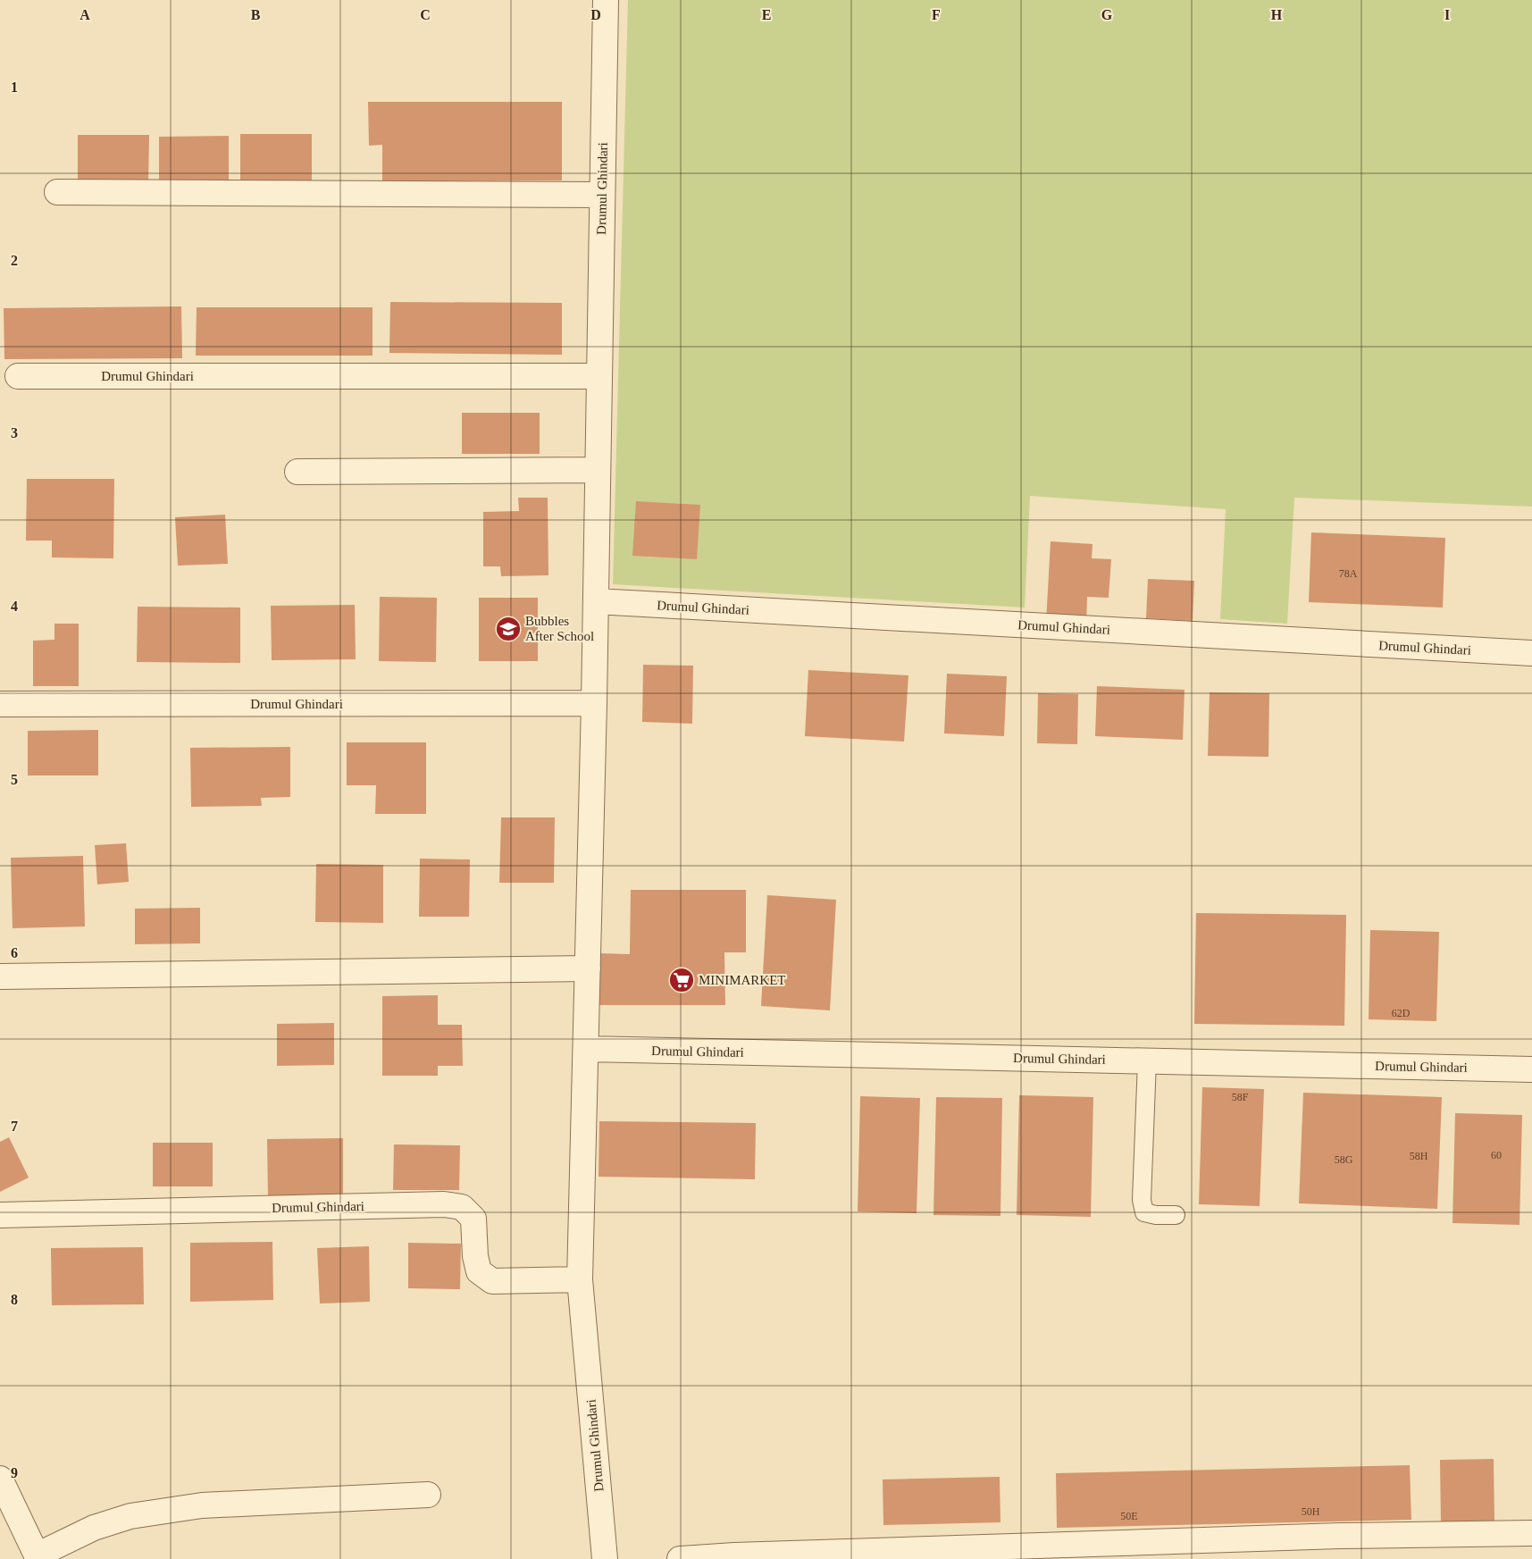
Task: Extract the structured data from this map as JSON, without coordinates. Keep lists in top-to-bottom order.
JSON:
{
  "streets": {
    "street": ["Drumul Ghindari"]
  },
  "places": {
    "school or university": ["Bubbles After School"],
    "supermarket": ["MINIMARKET"]
  },
  "house_numbers": [
    "78A",
    "62D",
    "58F",
    "60",
    "58H",
    "58G",
    "50H",
    "50E"
  ],
  "grid": {
    "columns": [
      "A",
      "B",
      "C",
      "D",
      "E",
      "F",
      "G",
      "H",
      "I"
    ],
    "rows": [
      "1",
      "2",
      "3",
      "4",
      "5",
      "6",
      "7",
      "8",
      "9"
    ]
  }
}
